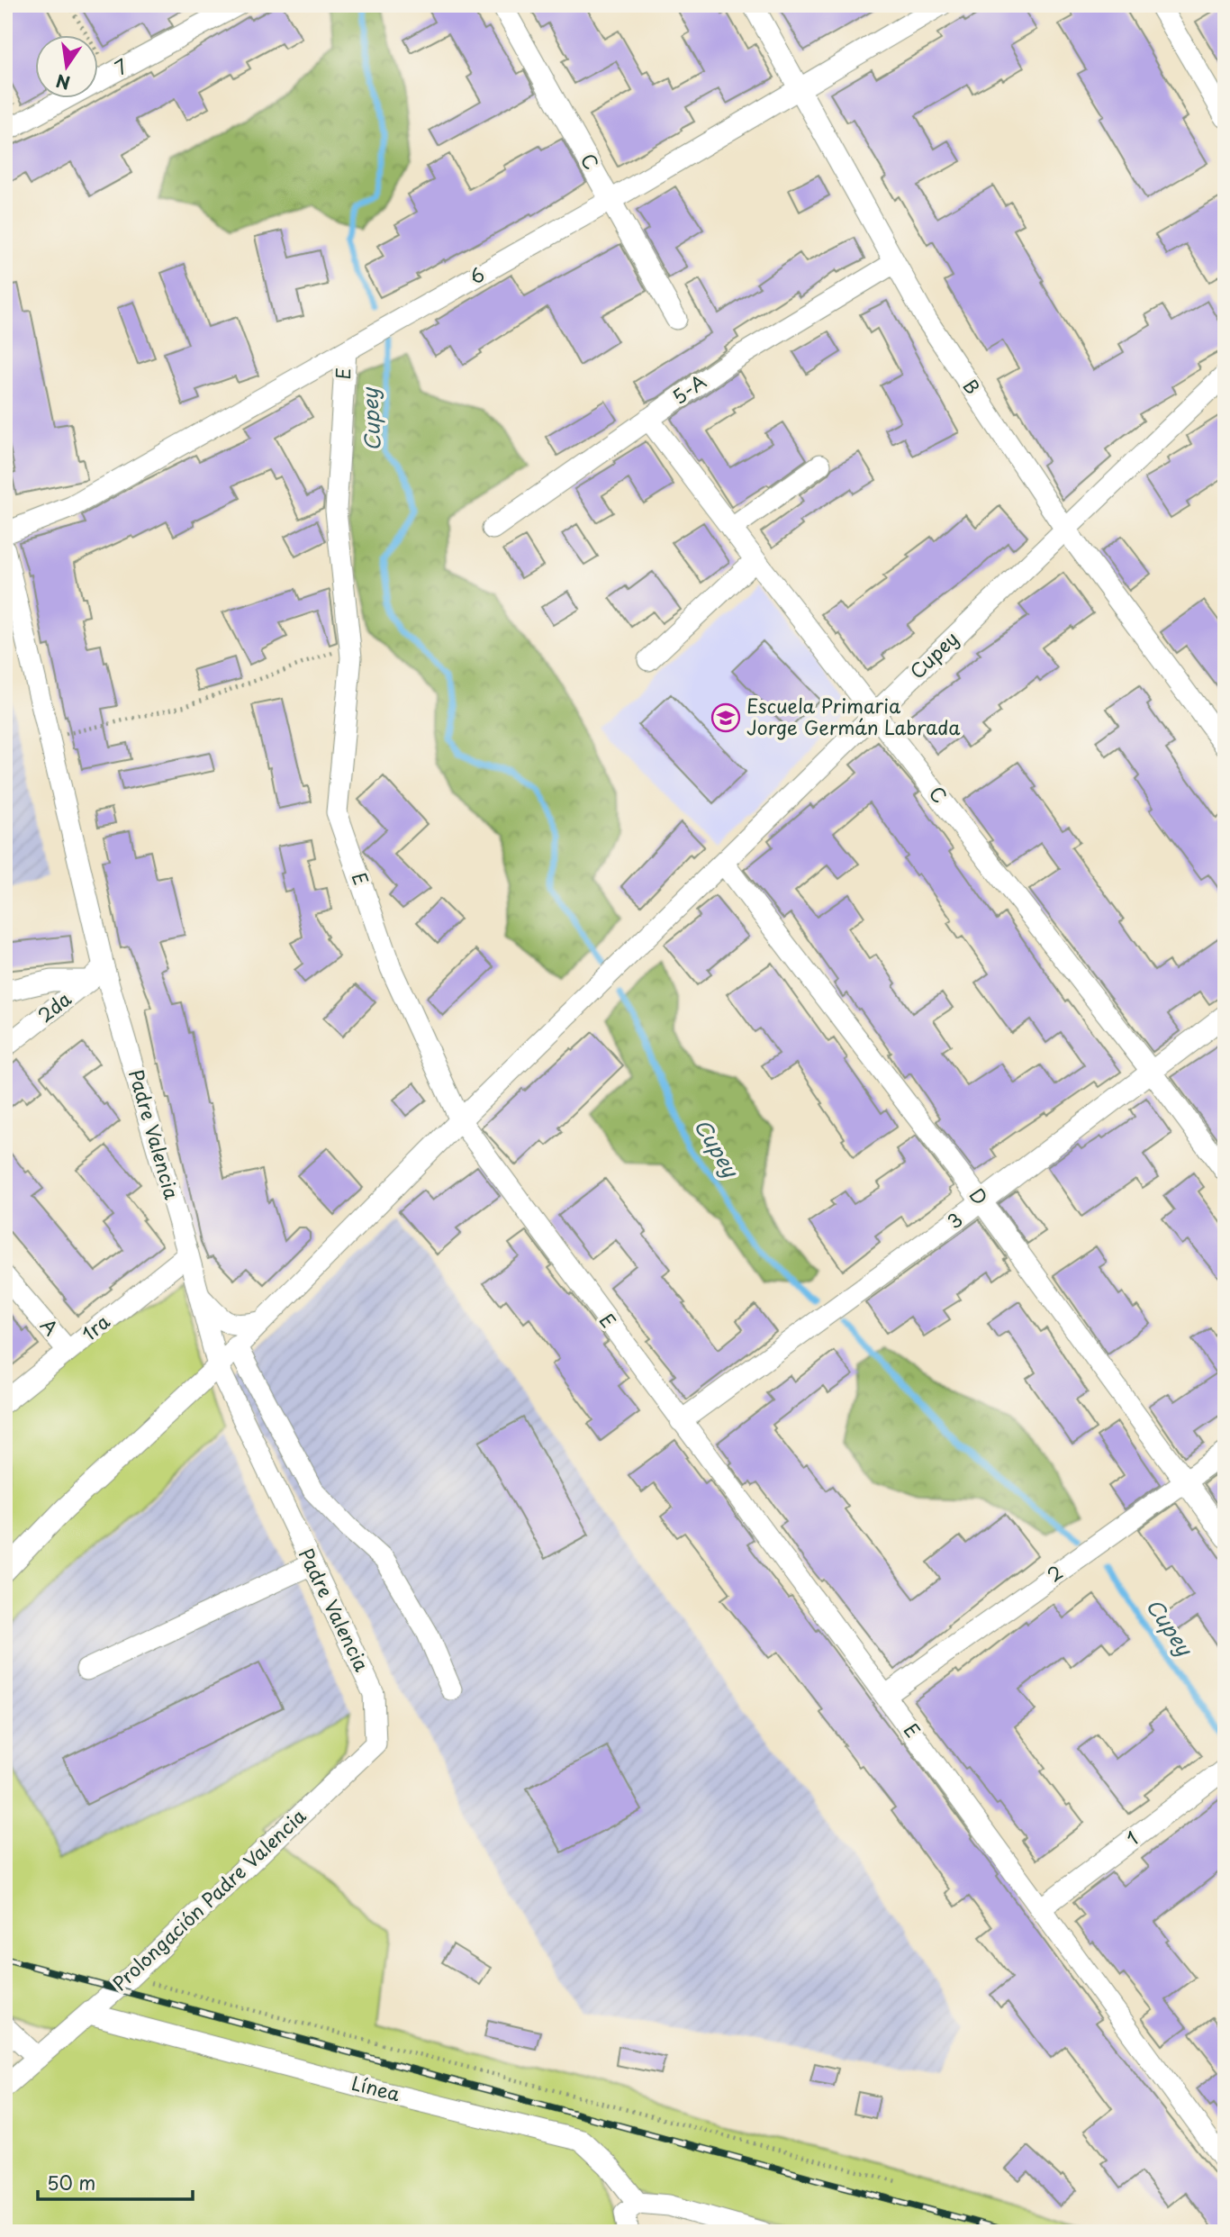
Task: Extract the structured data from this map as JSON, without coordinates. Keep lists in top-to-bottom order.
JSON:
{
  "streets": {
    "street": [
      "7",
      "C",
      "6",
      "E",
      "B",
      "5-A",
      "Cupey",
      "2da",
      "Padre Valencia",
      "D",
      "3",
      "A",
      "1ra",
      "2",
      "1",
      "Prolongación Padre Valencia",
      "Línea"
    ]
  },
  "crossings": [
    ["C", "6"],
    ["C", "5-A"],
    ["C", "Cupey"],
    ["C", "3"],
    ["6", "E"],
    ["6", "B"],
    ["E", "Cupey"],
    ["E", "3"],
    ["E", "2"],
    ["E", "1"],
    ["B", "5-A"],
    ["B", "Cupey"],
    ["Cupey", "Padre Valencia"],
    ["Cupey", "D"],
    ["2da", "Padre Valencia"],
    ["Padre Valencia", "1ra"],
    ["Padre Valencia", "Prolongación Padre Valencia"],
    ["D", "3"],
    ["D", "2"],
    ["A", "1ra"],
    ["Prolongación Padre Valencia", "Línea"]
  ],
  "water": ["Cupey"],
  "places": {
    "school or university": ["Escuela Primaria Jorge Germán Labrada"]
  },
  "scale_bar": "50 m",
  "north": "bottom"
}
